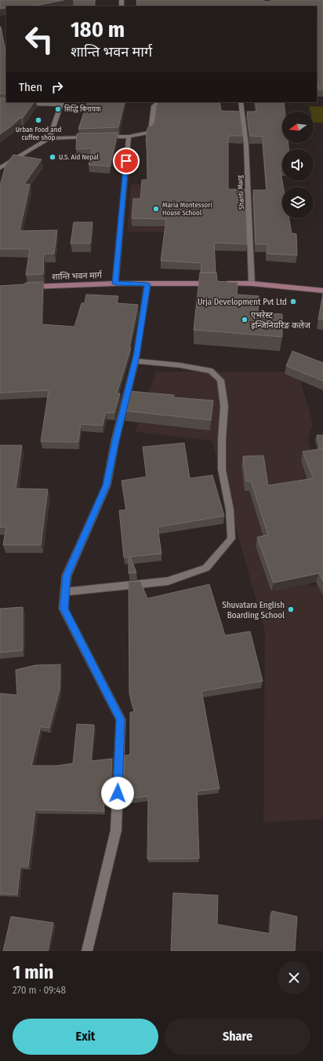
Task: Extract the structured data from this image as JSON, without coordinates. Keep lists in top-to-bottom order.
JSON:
{
  "streets": {
    "main road": ["शान्ति भवन मार्ग"],
    "street": ["Shanti Marg"]
  },
  "crossings": [
    ["Shanti Marg", "शान्ति भवन मार्ग"]
  ],
  "places": [
    "सिद्धि बिनायक",
    "Urban Food and cuffee shop",
    "U.S. Aid Nepal",
    "Maria Montessori House School",
    "Urja Development Pvt Ltd",
    "एभरेस्ट इन्जिनियरिङ कलेज",
    "Shuvatara English Boarding School"
  ],
  "north": "left",
  "page": {
    "turn": ["180 m", "शान्ति भवन मार्ग"],
    "then": "Then",
    "heading": ["1 min", "270 m · 09:48"],
    "buttons": ["Exit", "Share"]
  }
}
